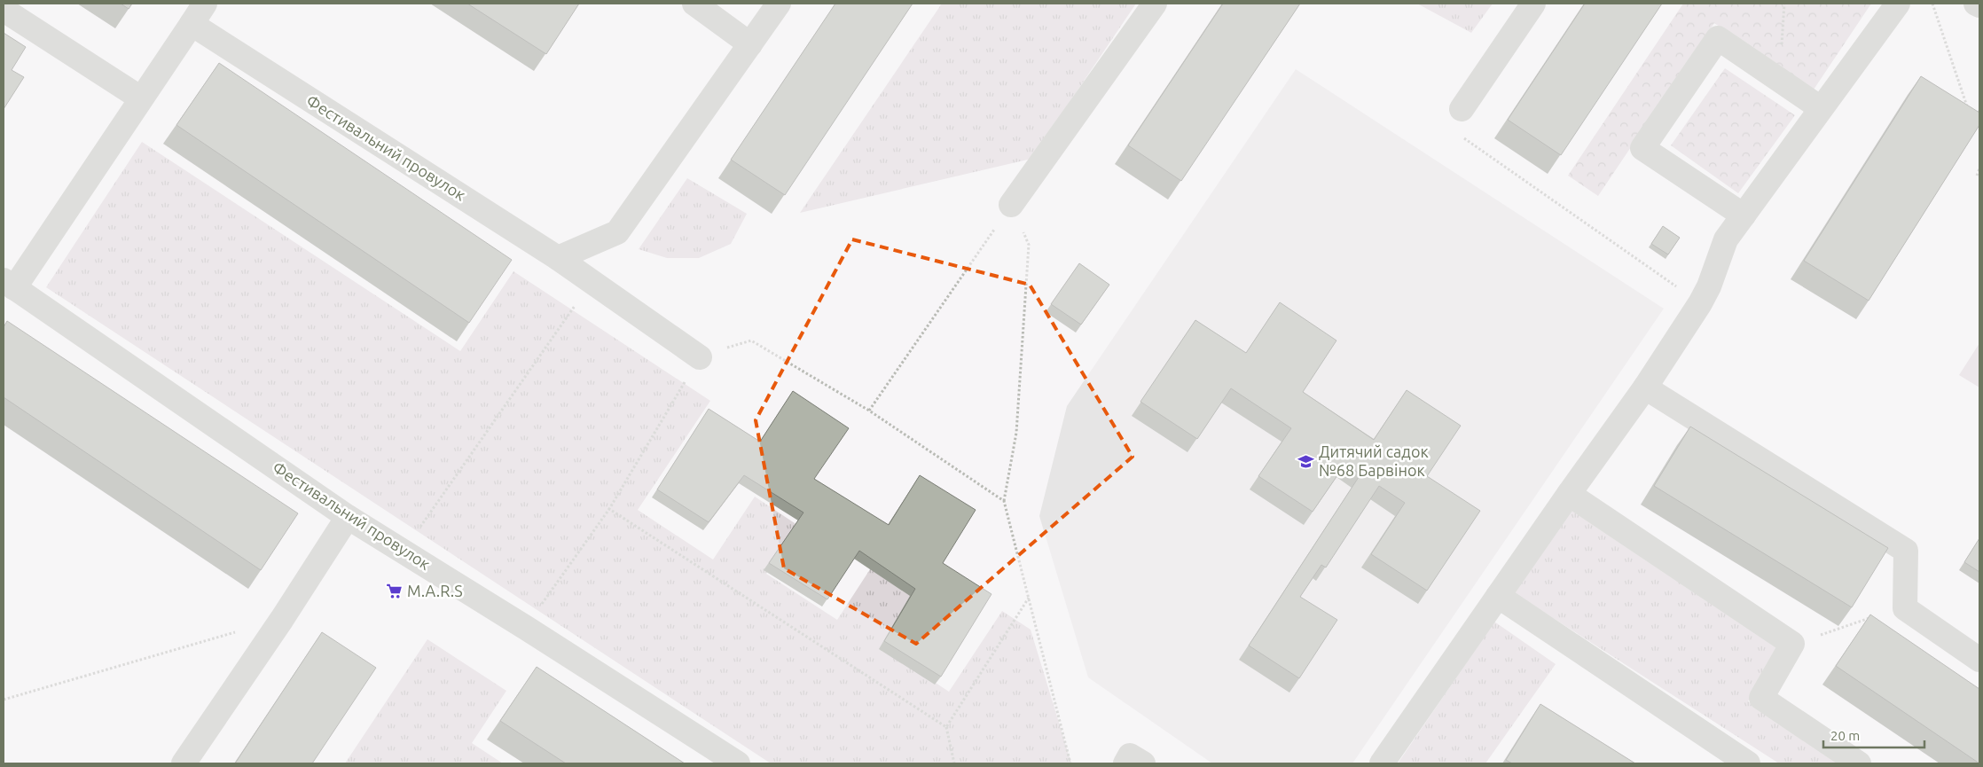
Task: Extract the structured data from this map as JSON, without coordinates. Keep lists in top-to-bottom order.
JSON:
{
  "streets": {
    "lane": ["Фестивальний провулок"]
  },
  "places": {
    "school or university": ["Дитячий садок №68 Барвінок"],
    "supermarket": ["M.A.R.S"]
  },
  "scale_bar": "20 m"
}
